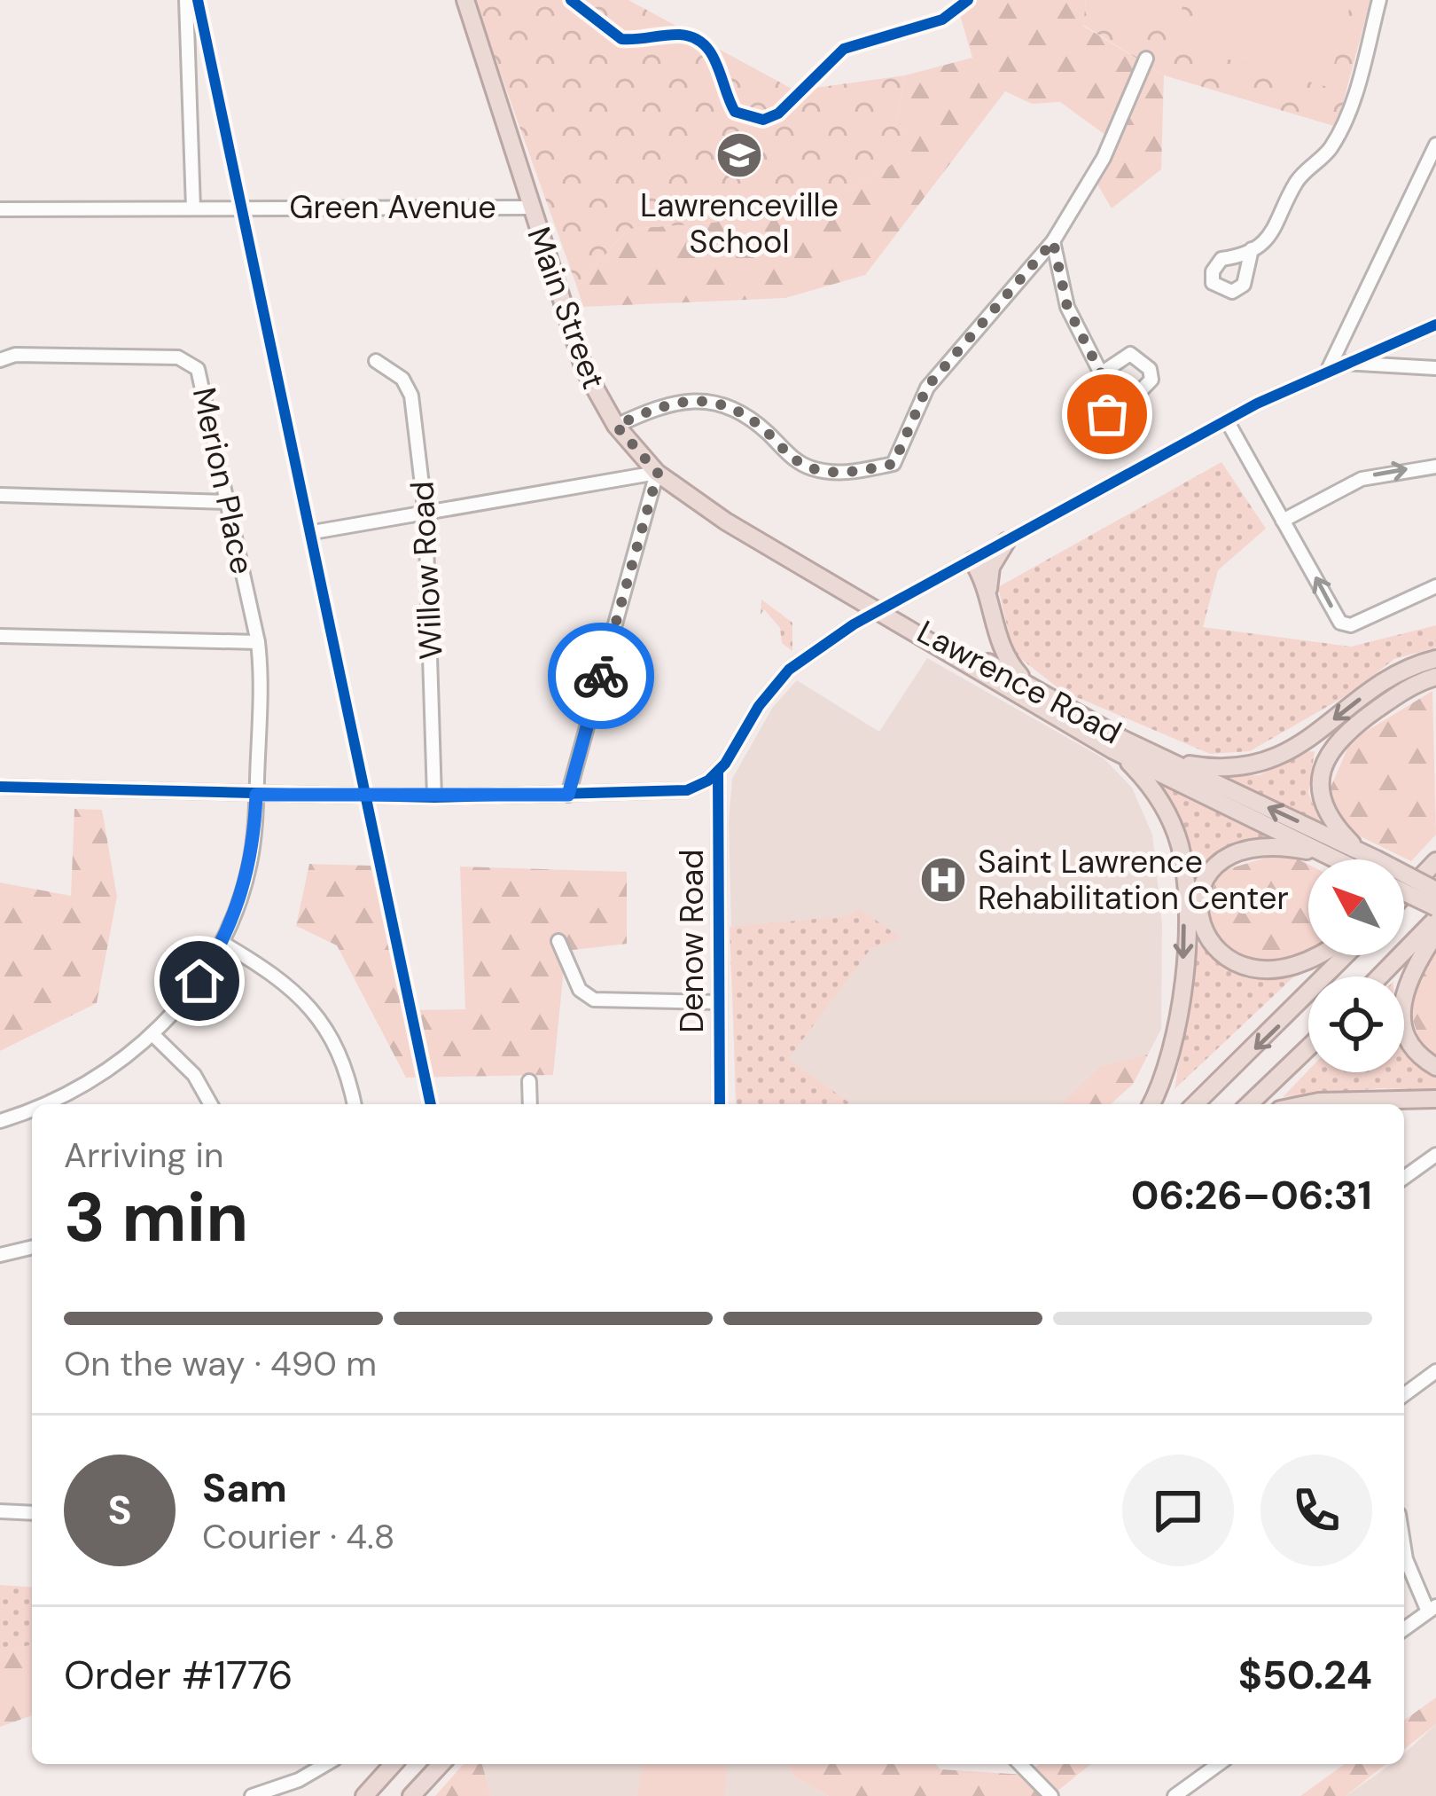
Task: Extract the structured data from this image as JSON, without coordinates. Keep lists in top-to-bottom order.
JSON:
{
  "streets": {
    "highway": ["Main Street", "Lawrence Road"],
    "street": [
      "Green Avenue",
      "Merion Place",
      "Willow Road",
      "Denow Road"
    ]
  },
  "crossings": [
    ["Green Avenue", "Main Street"],
    ["Main Street", "Lawrence Road"]
  ],
  "places": {
    "school or university": ["Lawrenceville School"],
    "hospital": ["Saint Lawrence Rehabilitation Center"]
  },
  "north": "top left",
  "page": {
    "heading": ["3 min", "Arriving in", "06:26–06:31"],
    "panel": [
      "Sam",
      "Courier · 4.8",
      "Order #1776",
      "$50.24"
    ],
    "bar": "On the way · 490 m",
    "round": "S"
  }
}
